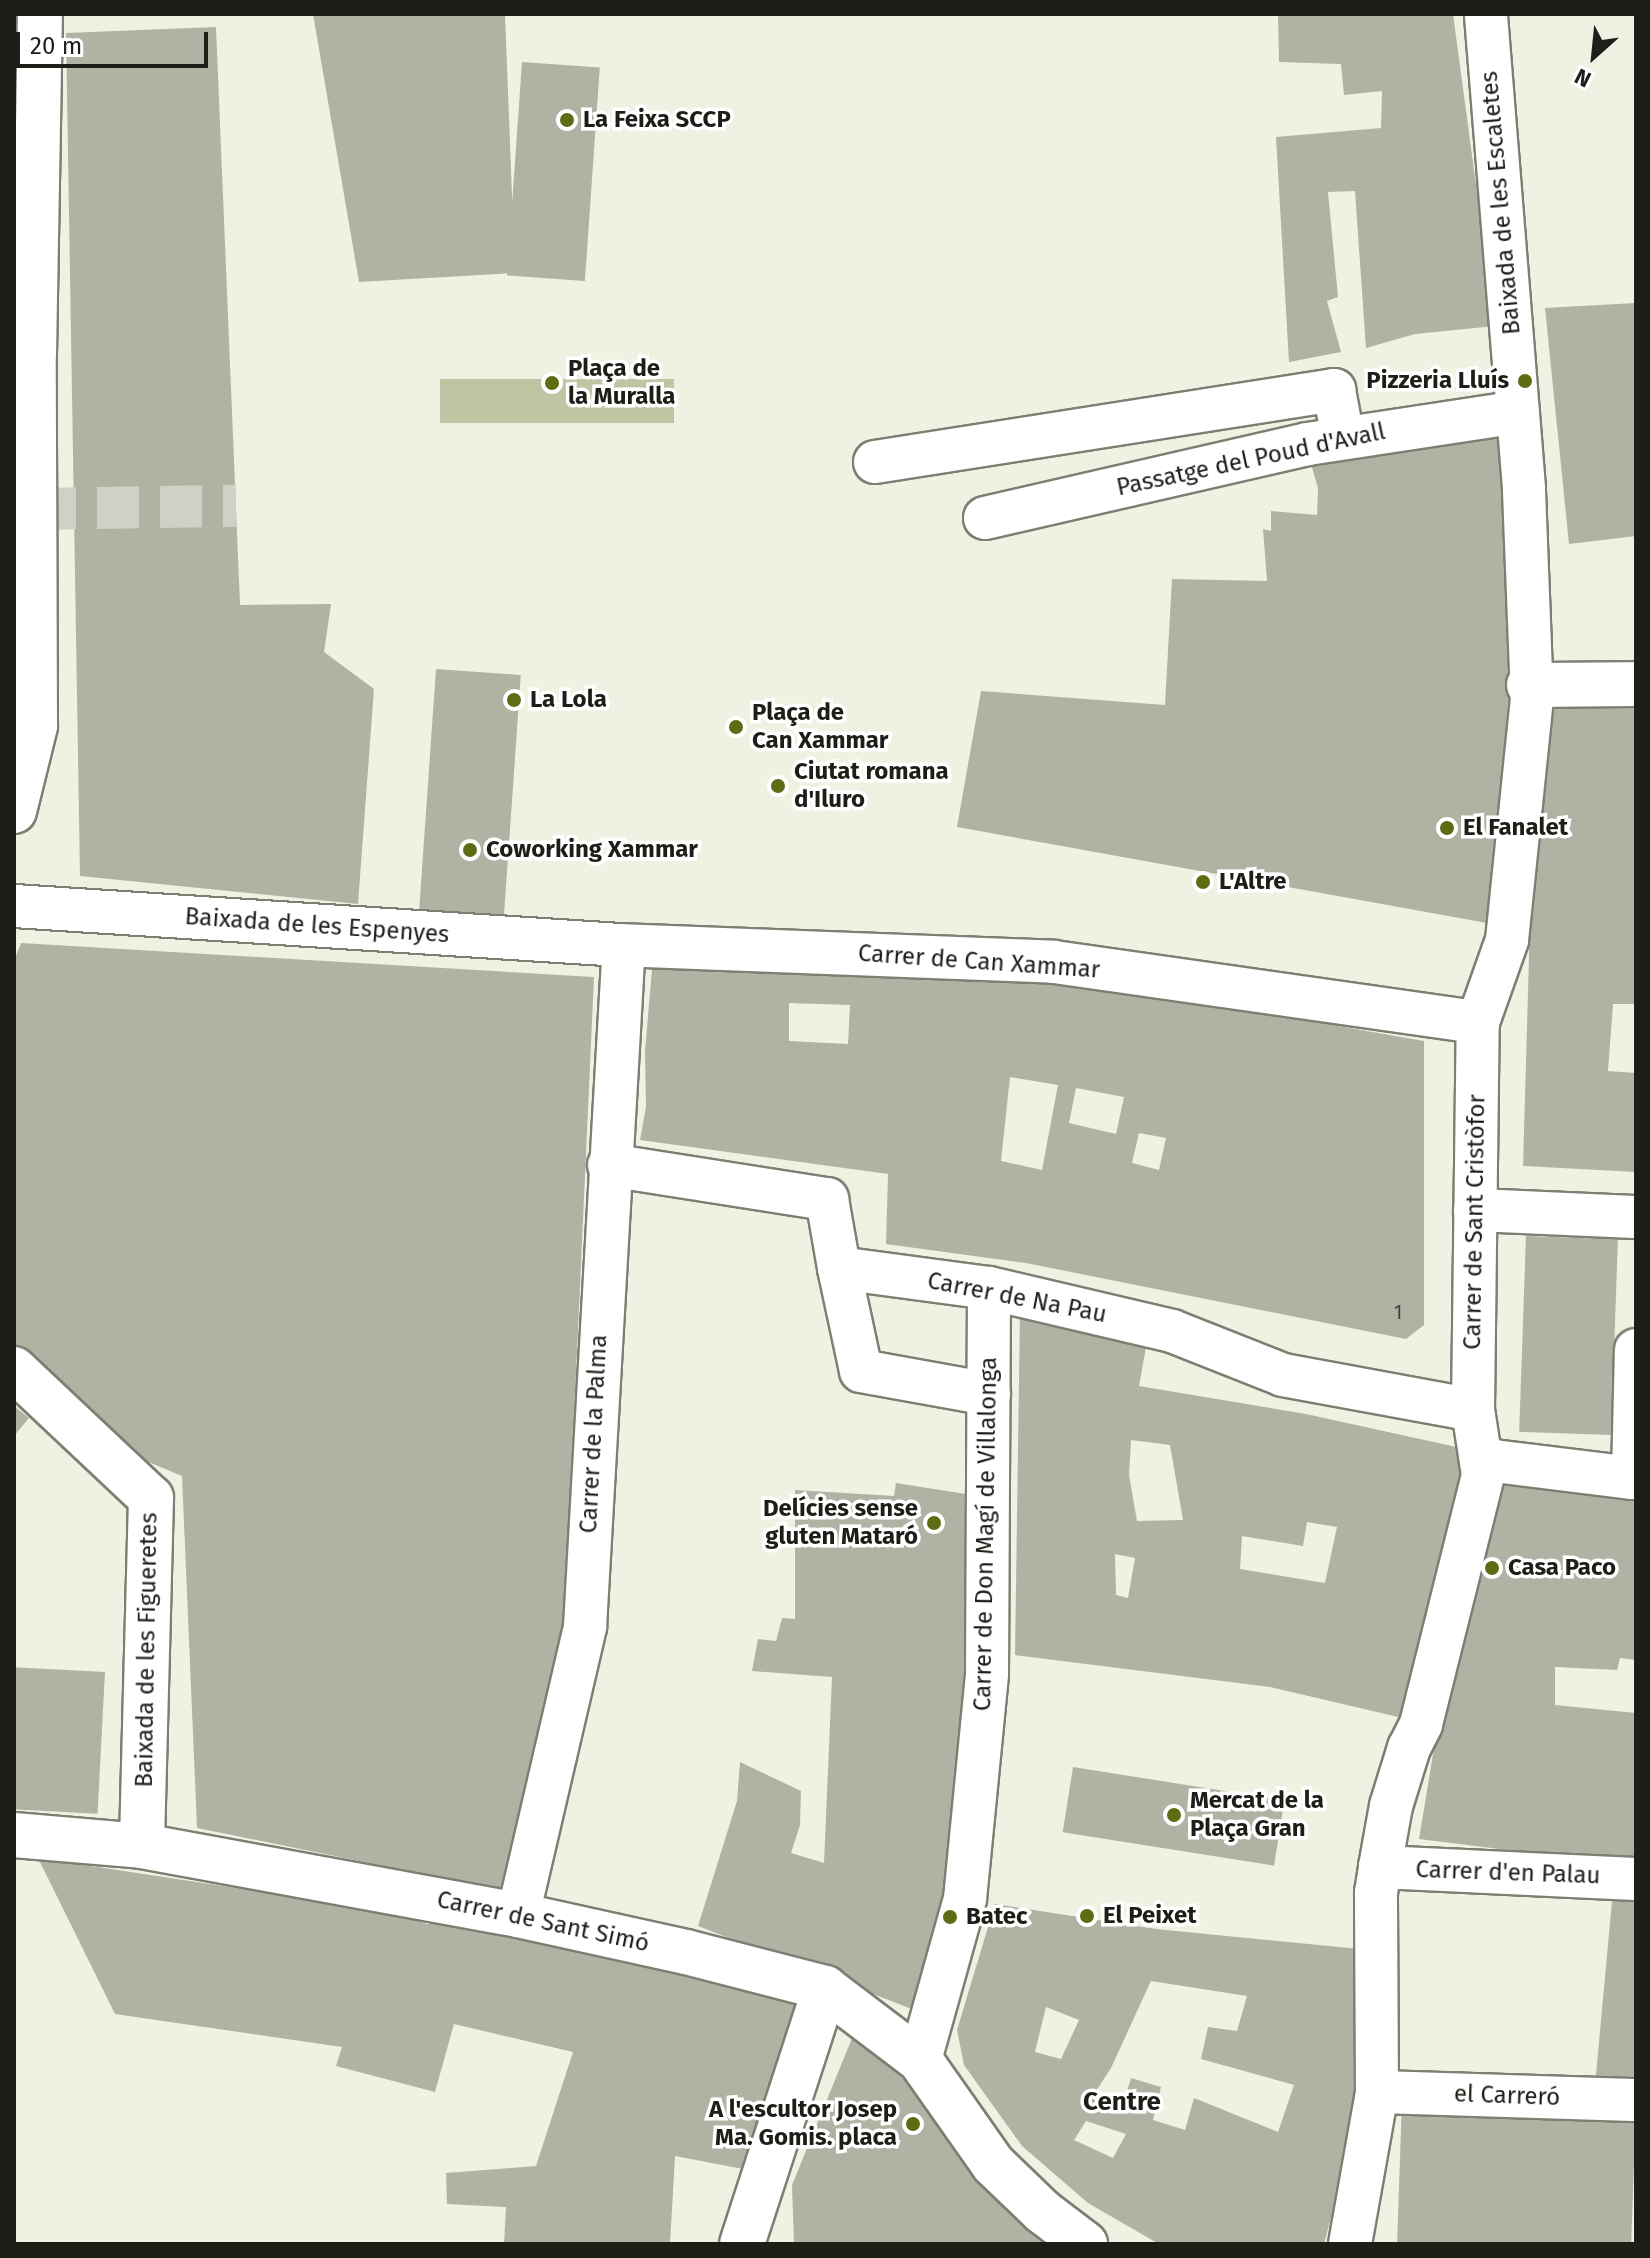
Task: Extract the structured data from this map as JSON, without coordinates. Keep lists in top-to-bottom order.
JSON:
{
  "streets": {
    "street": [
      "Baixada de les Escaletes",
      "Passatge del Poud d'Avall",
      "Baixada de les Espenyes",
      "Carrer de Can Xammar",
      "Carrer de Sant Cristòfor",
      "Carrer de Na Pau",
      "Carrer de la Palma",
      "Carrer de Don Magí de Villalonga",
      "Baixada de les Figueretes",
      "Carrer d'en Palau",
      "Carrer de Sant Simó",
      "el Carreró"
    ]
  },
  "crossings": [
    ["Baixada de les Escaletes", "Passatge del Poud d'Avall"],
    ["Baixada de les Escaletes", "Carrer de Sant Cristòfor"],
    ["Baixada de les Espenyes", "Carrer de Can Xammar"],
    ["Baixada de les Espenyes", "Carrer de la Palma"],
    ["Carrer de Can Xammar", "Carrer de Sant Cristòfor"],
    ["Carrer de Can Xammar", "Carrer de la Palma"],
    ["Carrer de Sant Cristòfor", "Carrer de Na Pau"],
    ["Carrer de Sant Cristòfor", "Carrer d'en Palau"],
    ["Carrer de Sant Cristòfor", "el Carreró"],
    ["Carrer de Na Pau", "Carrer de Don Magí de Villalonga"],
    ["Carrer de la Palma", "Carrer de Sant Simó"],
    ["Carrer de Don Magí de Villalonga", "Carrer de Sant Simó"],
    ["Baixada de les Figueretes", "Carrer de Sant Simó"]
  ],
  "districts": ["Centre"],
  "places": [
    "La Feixa SCCP",
    "Pizzeria Lluís",
    "Plaça de la Muralla",
    "La Lola",
    "Plaça de Can Xammar",
    "Ciutat romana d'Iluro",
    "El Fanalet",
    "Coworking Xammar",
    "L'Altre",
    "Delícies sense gluten Mataró",
    "Casa Paco",
    "Mercat de la Plaça Gran",
    "El Peixet",
    "Batec",
    "A l'escultor Josep Ma. Gomis. placa"
  ],
  "house_numbers": ["1"],
  "scale_bar": "20 m",
  "north": "bottom left"
}
